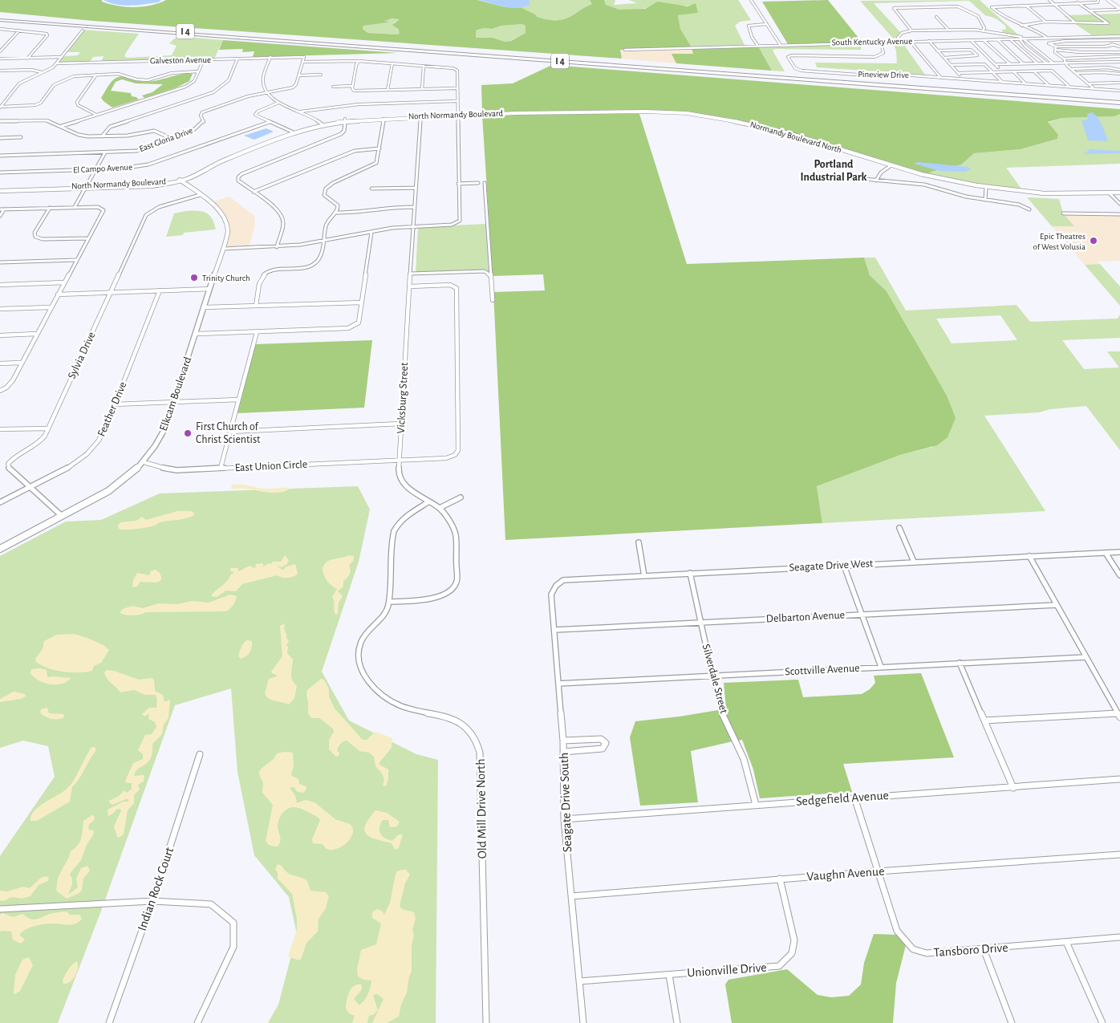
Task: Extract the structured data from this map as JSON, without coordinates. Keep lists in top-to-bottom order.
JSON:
{
  "streets": {
    "highway": ["I 4"],
    "street": [
      "South Kentucky Avenue",
      "Galveston Avenue",
      "Pineview Drive",
      "North Normandy Boulevard",
      "Normandy Boulevard North",
      "East Gloria Drive",
      "El Campo Avenue",
      "Sylvia Drive",
      "Elkcam Boulevard",
      "Vicksburg Street",
      "Feather Drive",
      "East Union Circle",
      "Seagate Drive West",
      "Delbarton Avenue",
      "Scottville Avenue",
      "Silverdale Street",
      "Sedgefield Avenue",
      "Seagate Drive South",
      "Old Mill Drive North",
      "Vaughn Avenue",
      "Indian Rock Court",
      "Tansboro Drive",
      "Unionville Drive"
    ]
  },
  "crossings": [
    ["South Kentucky Avenue", "Pineview Drive"],
    ["North Normandy Boulevard", "Normandy Boulevard North"],
    ["North Normandy Boulevard", "Elkcam Boulevard"],
    ["North Normandy Boulevard", "Vicksburg Street"],
    ["Sylvia Drive", "Elkcam Boulevard"],
    ["Sylvia Drive", "Feather Drive"],
    ["Elkcam Boulevard", "East Union Circle"],
    ["Vicksburg Street", "East Union Circle"],
    ["Vicksburg Street", "Old Mill Drive North"],
    ["Seagate Drive West", "Silverdale Street"],
    ["Seagate Drive West", "Seagate Drive South"],
    ["Delbarton Avenue", "Silverdale Street"],
    ["Delbarton Avenue", "Seagate Drive South"],
    ["Scottville Avenue", "Silverdale Street"],
    ["Scottville Avenue", "Seagate Drive South"],
    ["Silverdale Street", "Sedgefield Avenue"],
    ["Sedgefield Avenue", "Seagate Drive South"],
    ["Sedgefield Avenue", "Tansboro Drive"],
    ["Seagate Drive South", "Vaughn Avenue"],
    ["Seagate Drive South", "Unionville Drive"],
    ["Vaughn Avenue", "Tansboro Drive"],
    ["Vaughn Avenue", "Unionville Drive"]
  ],
  "districts": ["Portland Industrial Park"],
  "places": ["Epic Theatres of West Volusia", "Trinity Church", "First Church of Christ Scientist"]
}
